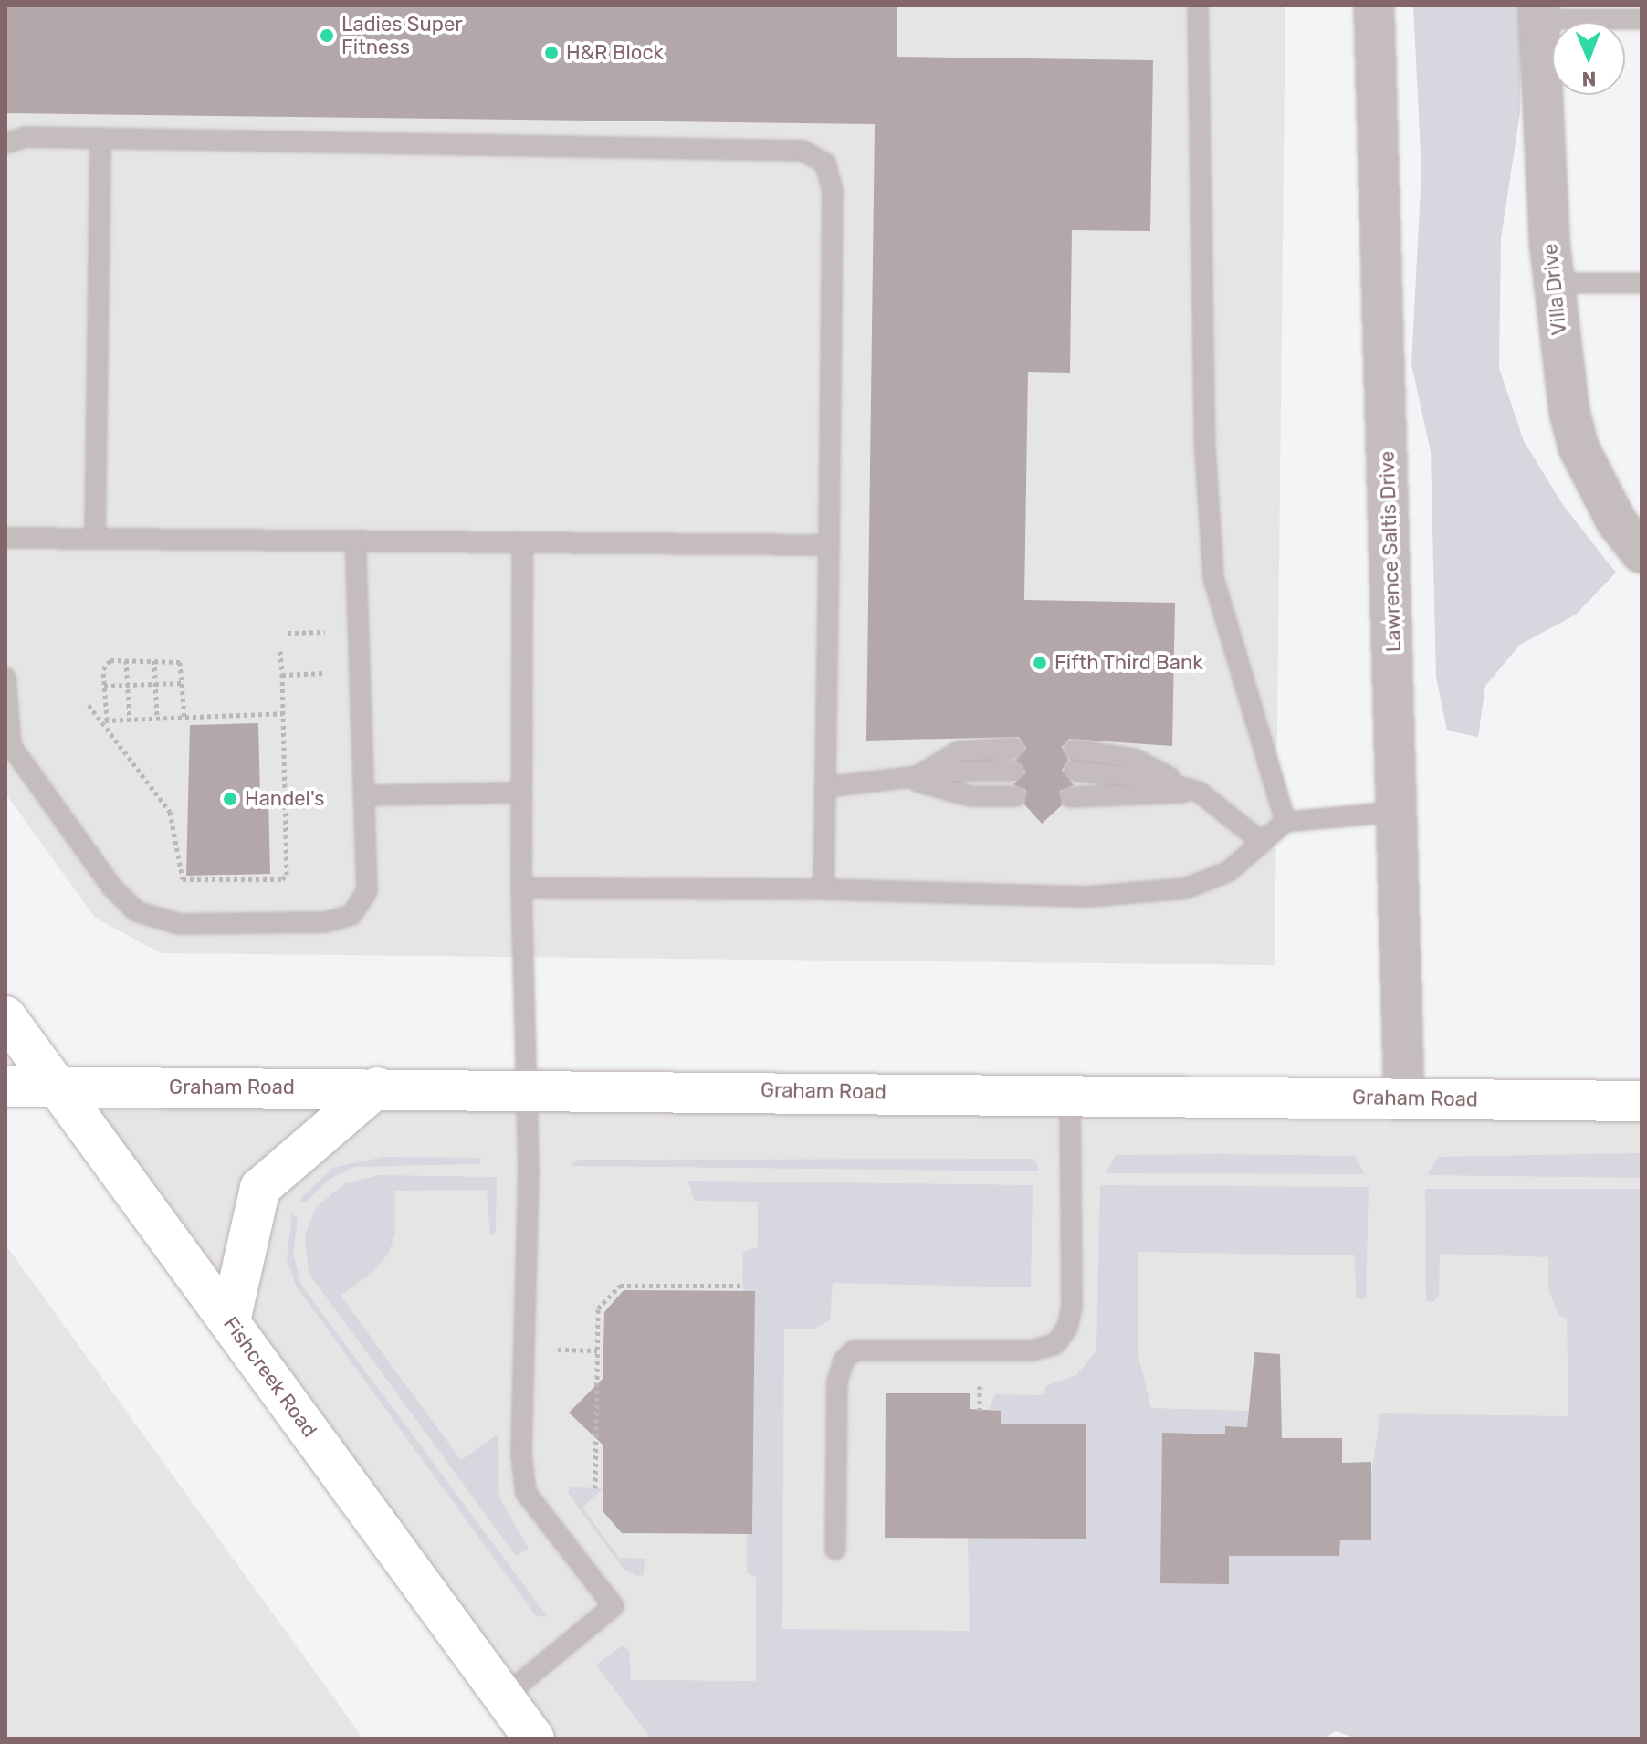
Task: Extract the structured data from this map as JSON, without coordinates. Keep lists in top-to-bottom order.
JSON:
{
  "streets": {
    "main road": ["Graham Road", "Fishcreek Road"],
    "street": ["Villa Drive", "Lawrence Saltis Drive"]
  },
  "crossings": [
    ["Lawrence Saltis Drive", "Graham Road"],
    ["Graham Road", "Fishcreek Road"]
  ],
  "places": [
    "Ladies Super Fitness",
    "H&R Block",
    "Fifth Third Bank",
    "Handel's"
  ],
  "north": "bottom"
}
